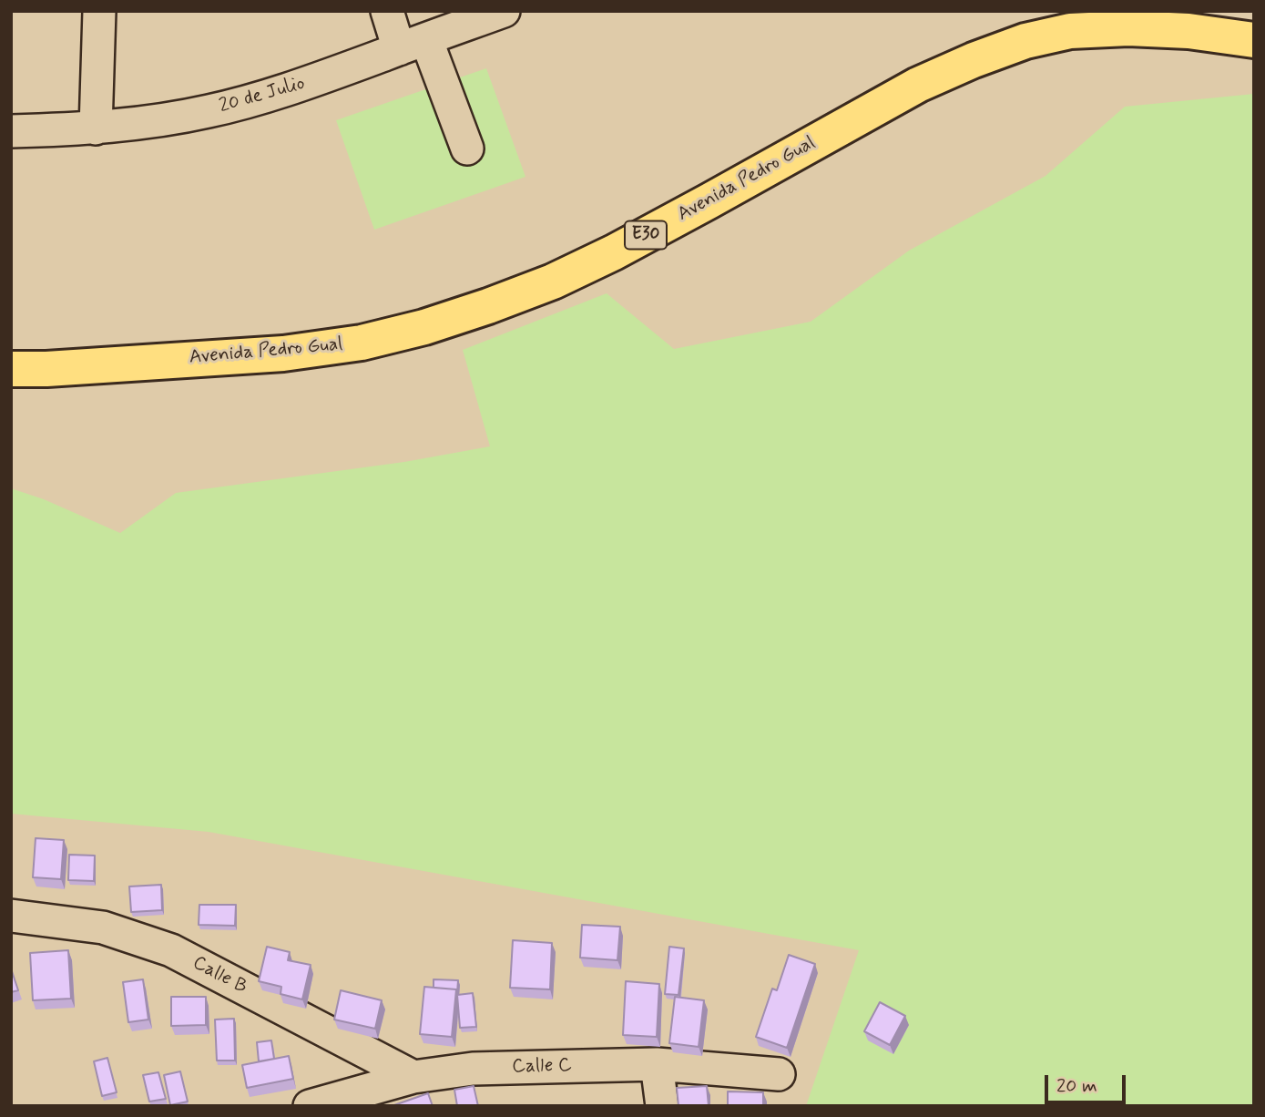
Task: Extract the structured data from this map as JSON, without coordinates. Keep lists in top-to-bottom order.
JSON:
{
  "streets": {
    "highway": ["Avenida Pedro Gual", "E30"],
    "street": ["20 de Julio", "Calle B", "Calle C"]
  },
  "crossings": [
    ["Calle B", "Calle C"]
  ],
  "scale_bar": "20 m"
}
